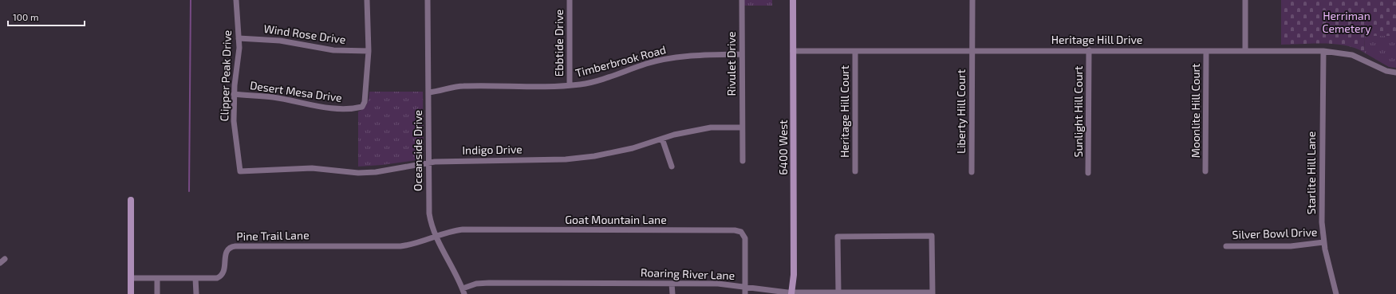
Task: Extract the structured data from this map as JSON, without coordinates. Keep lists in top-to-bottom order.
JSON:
{
  "streets": {
    "street": [
      "Wind Rose Drive",
      "Heritage Hill Drive",
      "Ebbtide Drive",
      "Timberbrook Road",
      "Rivulet Drive",
      "Clipper Peak Drive",
      "Desert Mesa Drive",
      "Moonlite Hill Court",
      "Heritage Hill Court",
      "Liberty Hill Court",
      "Sunlight Hill Court",
      "6400 West",
      "Indigo Drive",
      "Oceanside Drive",
      "Starlite Hill Lane",
      "Goat Mountain Lane",
      "Silver Bowl Drive",
      "Pine Trail Lane",
      "Roaring River Lane"
    ]
  },
  "crossings": [
    ["Wind Rose Drive", "Clipper Peak Drive"],
    ["Wind Rose Drive", "Desert Mesa Drive"],
    ["Heritage Hill Drive", "Moonlite Hill Court"],
    ["Heritage Hill Drive", "Heritage Hill Court"],
    ["Heritage Hill Drive", "Liberty Hill Court"],
    ["Heritage Hill Drive", "Sunlight Hill Court"],
    ["Heritage Hill Drive", "6400 West"],
    ["Heritage Hill Drive", "Starlite Hill Lane"],
    ["Ebbtide Drive", "Timberbrook Road"],
    ["Timberbrook Road", "Rivulet Drive"],
    ["Timberbrook Road", "Oceanside Drive"],
    ["Rivulet Drive", "Indigo Drive"],
    ["Clipper Peak Drive", "Desert Mesa Drive"],
    ["Clipper Peak Drive", "Indigo Drive"],
    ["6400 West", "Roaring River Lane"],
    ["Indigo Drive", "Oceanside Drive"],
    ["Oceanside Drive", "Goat Mountain Lane"],
    ["Oceanside Drive", "Pine Trail Lane"],
    ["Oceanside Drive", "Roaring River Lane"],
    ["Starlite Hill Lane", "Silver Bowl Drive"],
    ["Goat Mountain Lane", "Pine Trail Lane"],
    ["Goat Mountain Lane", "Roaring River Lane"]
  ],
  "parks": ["Herriman Cemetery"],
  "scale_bar": "100 m"
}
